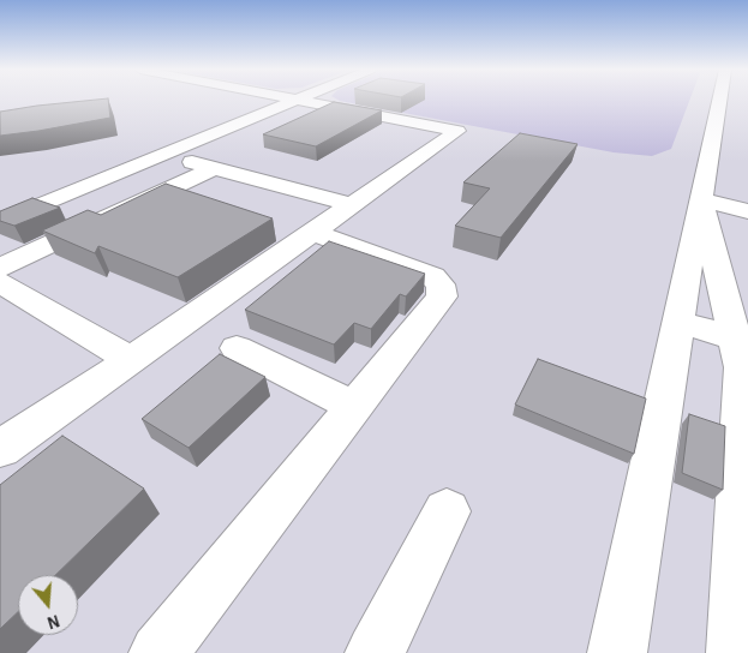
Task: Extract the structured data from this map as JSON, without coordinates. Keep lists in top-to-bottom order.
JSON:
{
  "north": "bottom"
}
